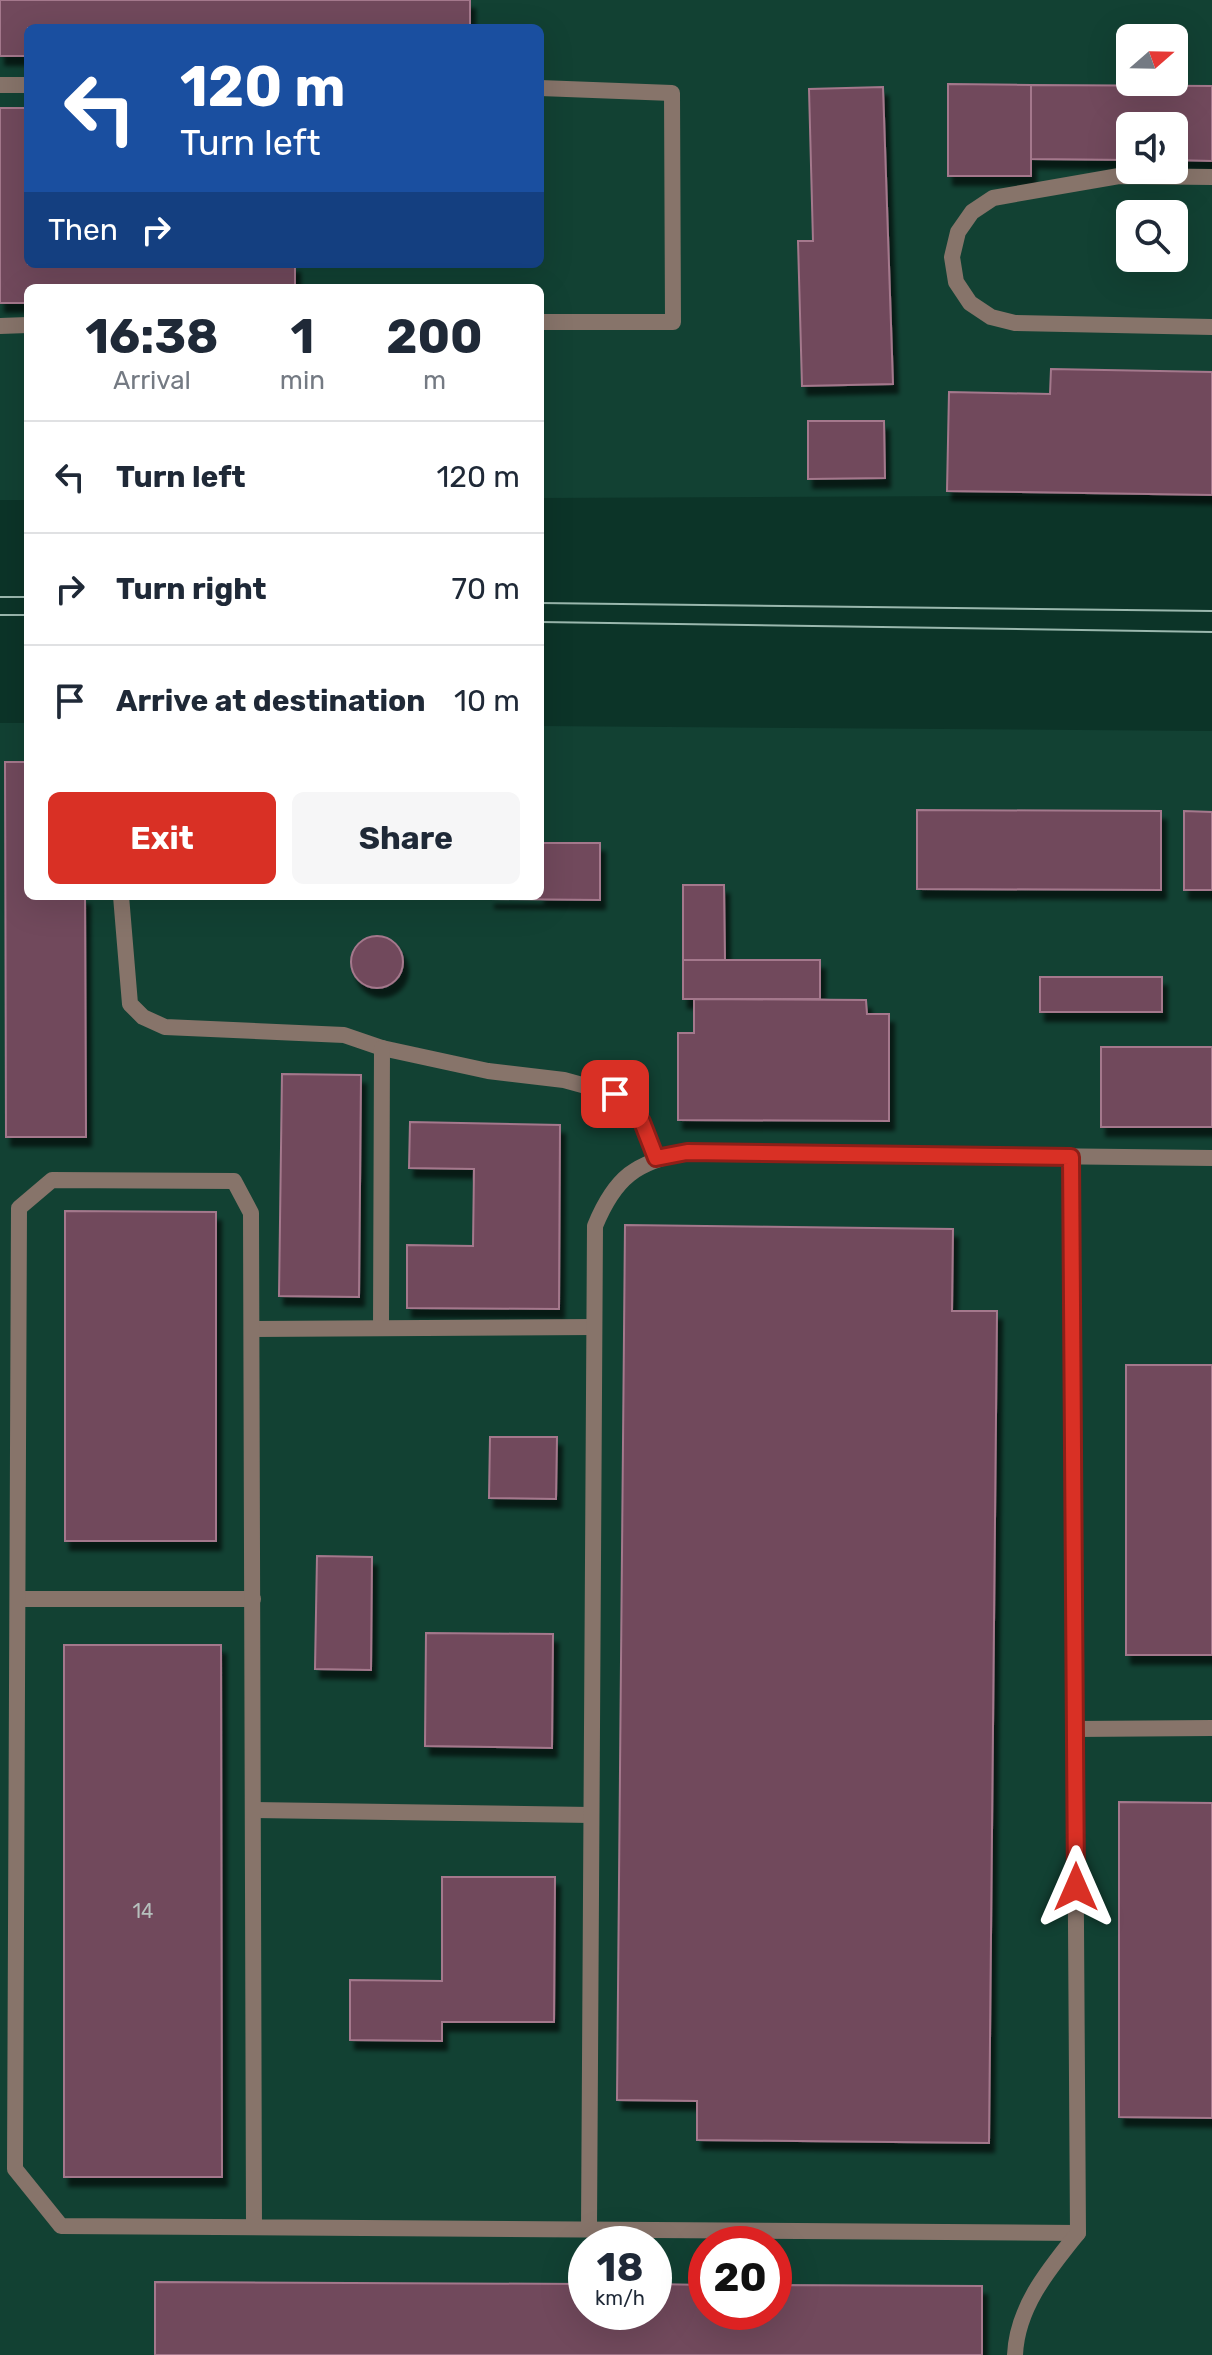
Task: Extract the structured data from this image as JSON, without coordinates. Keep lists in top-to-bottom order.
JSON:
{
  "house_numbers": ["14"],
  "north": "right",
  "page": {
    "turn": ["120 m", "Turn left"],
    "then": "Then",
    "eta": [
      "16:38",
      "Arrival",
      "1",
      "min",
      "200",
      "m"
    ],
    "list": [
      {
        "name": "Turn left",
        "value": "120 m"
      },
      {
        "name": "Turn right",
        "value": "70 m"
      },
      {
        "name": "Arrive at destination",
        "value": "10 m"
      }
    ],
    "buttons": ["Exit", "Share"],
    "speed": "18 km/h",
    "limit": "20"
  }
}
